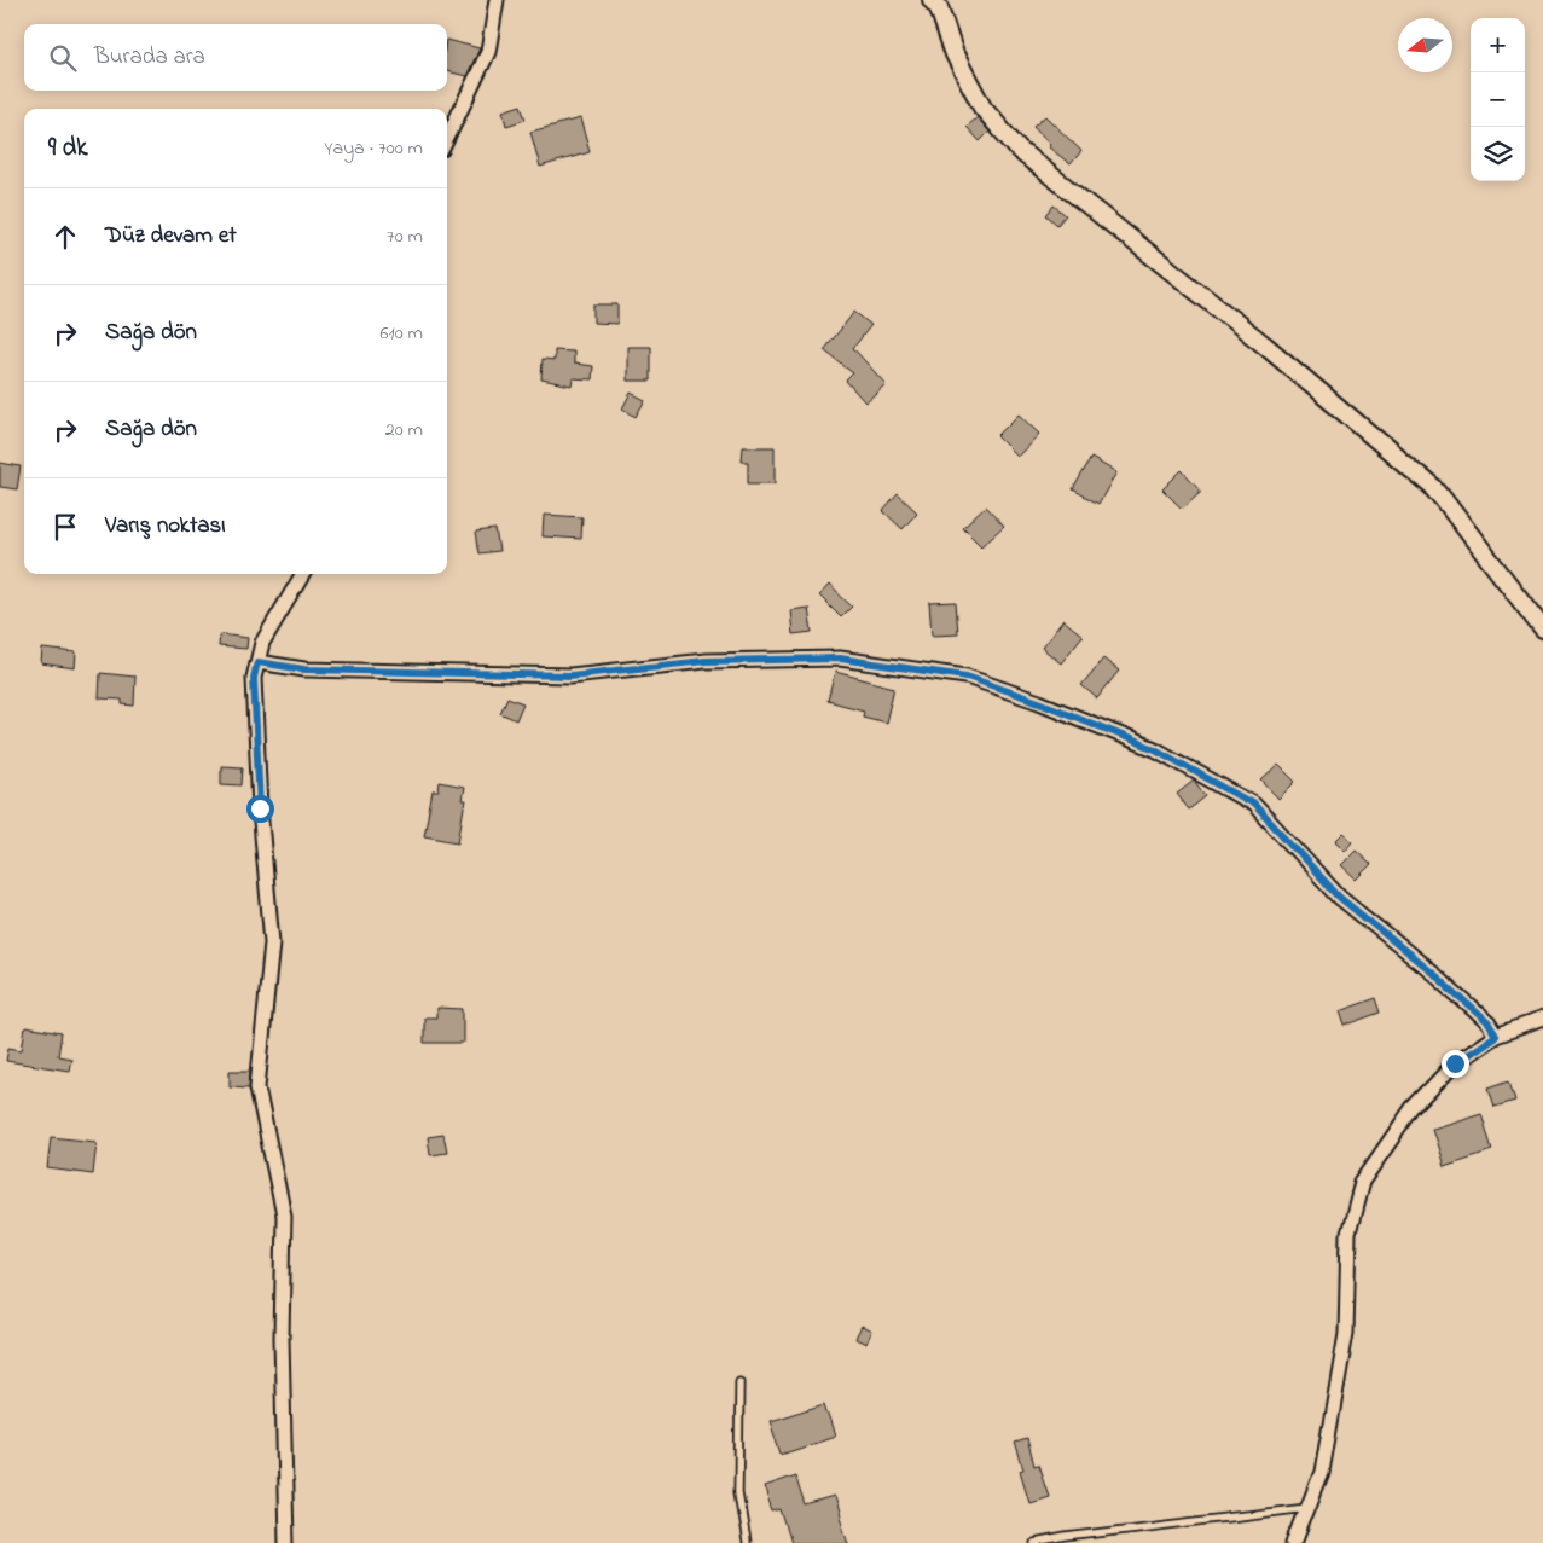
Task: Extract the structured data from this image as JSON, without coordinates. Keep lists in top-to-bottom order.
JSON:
{
  "north": "left",
  "page": {
    "map_buttons": ["+", "−"],
    "search": "Burada ara",
    "heading": ["9 dk", "Yaya · 700 m"],
    "list": [
      ["Düz devam et", "70 m"],
      ["Sağa dön", "610 m"],
      ["Sağa dön", "20 m"],
      "Varış noktası"
    ]
  }
}
